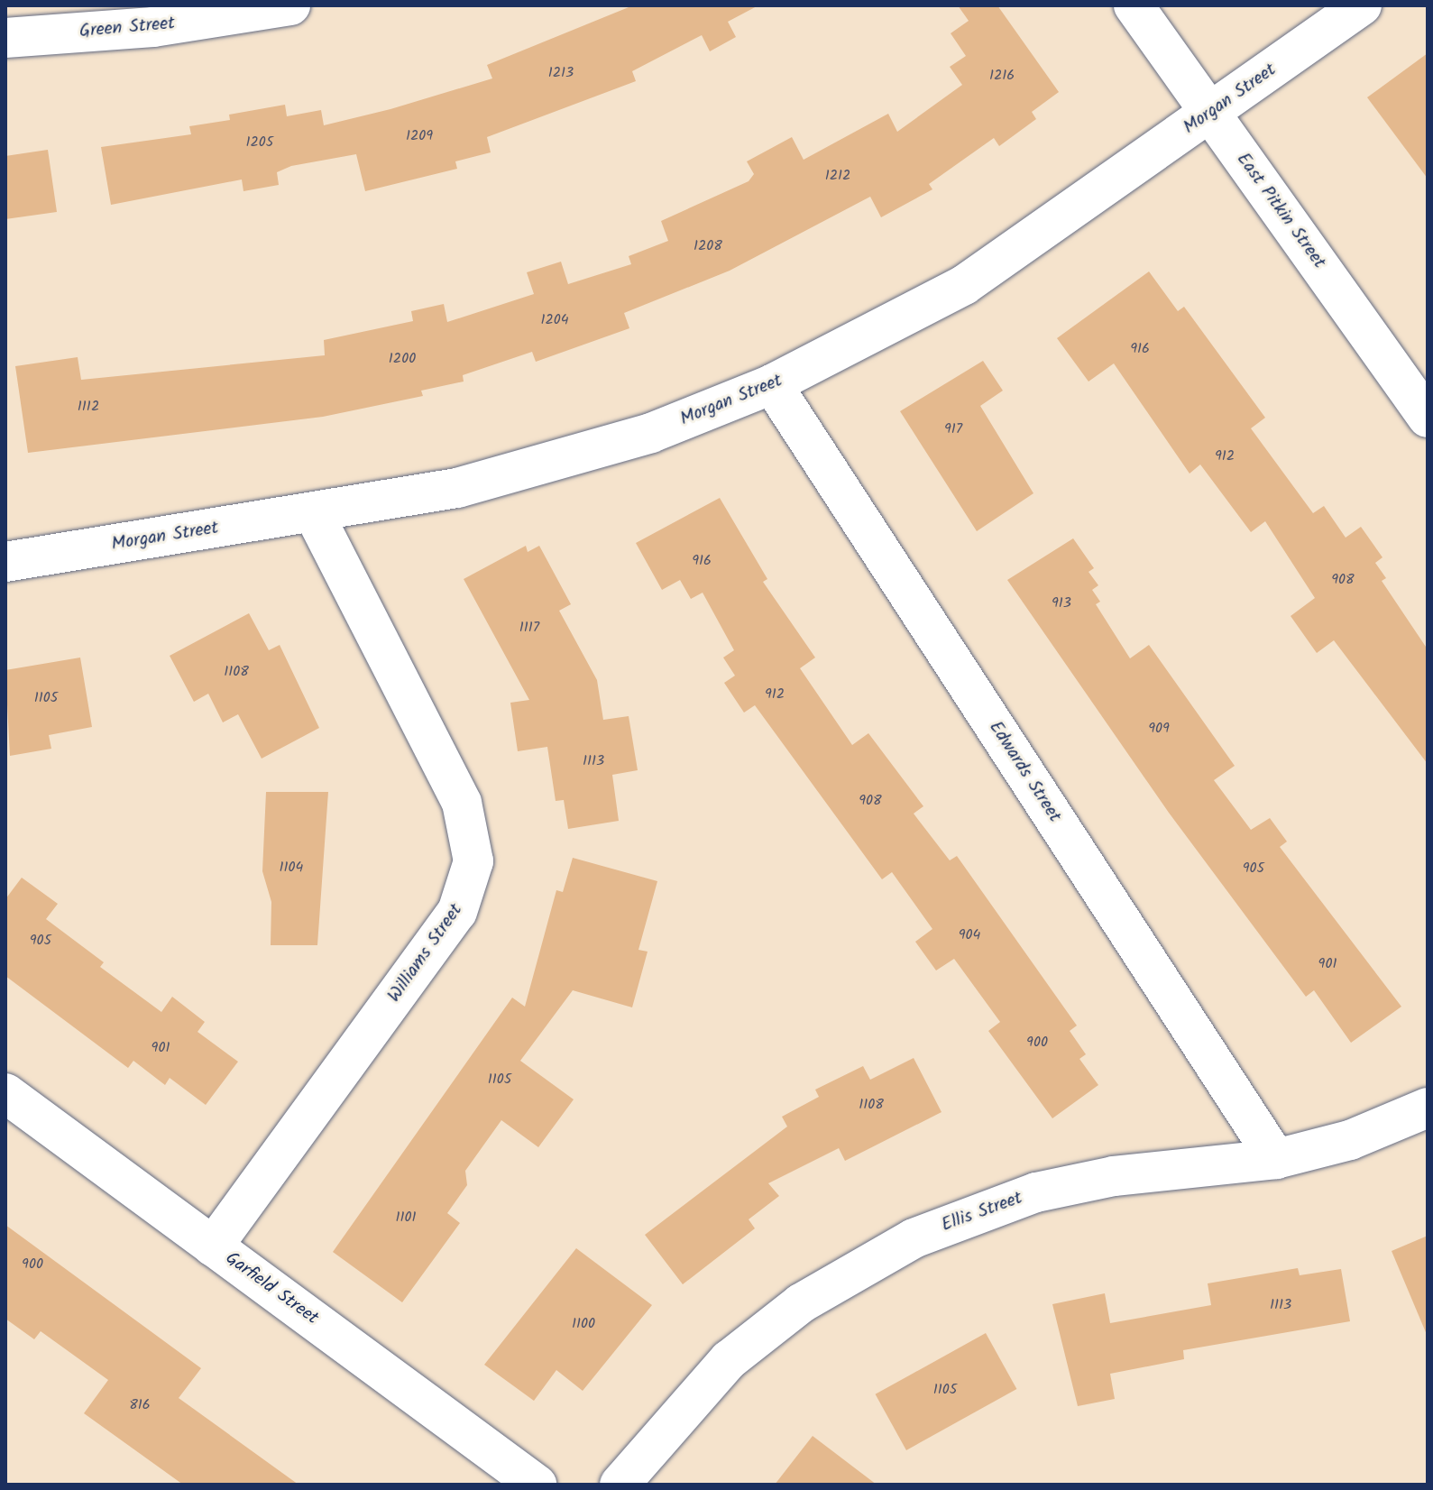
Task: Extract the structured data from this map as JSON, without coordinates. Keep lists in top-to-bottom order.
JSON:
{
  "streets": {
    "street": [
      "Green Street",
      "Morgan Street",
      "East Pitkin Street",
      "Edwards Street",
      "Williams Street",
      "Ellis Street",
      "Garfield Street"
    ]
  },
  "crossings": [
    ["Morgan Street", "East Pitkin Street"],
    ["Morgan Street", "Edwards Street"],
    ["Morgan Street", "Williams Street"],
    ["Edwards Street", "Ellis Street"],
    ["Williams Street", "Garfield Street"]
  ],
  "house_numbers": [
    "1213",
    "1216",
    "1209",
    "1205",
    "1212",
    "1208",
    "1204",
    "916",
    "1200",
    "1112",
    "917",
    "912",
    "916",
    "908",
    "913",
    "1117",
    "1108",
    "912",
    "1105",
    "909",
    "1113",
    "908",
    "1104",
    "905",
    "904",
    "905",
    "901",
    "900",
    "901",
    "1105",
    "1108",
    "1101",
    "900",
    "1113",
    "1100",
    "1105",
    "816"
  ]
}
